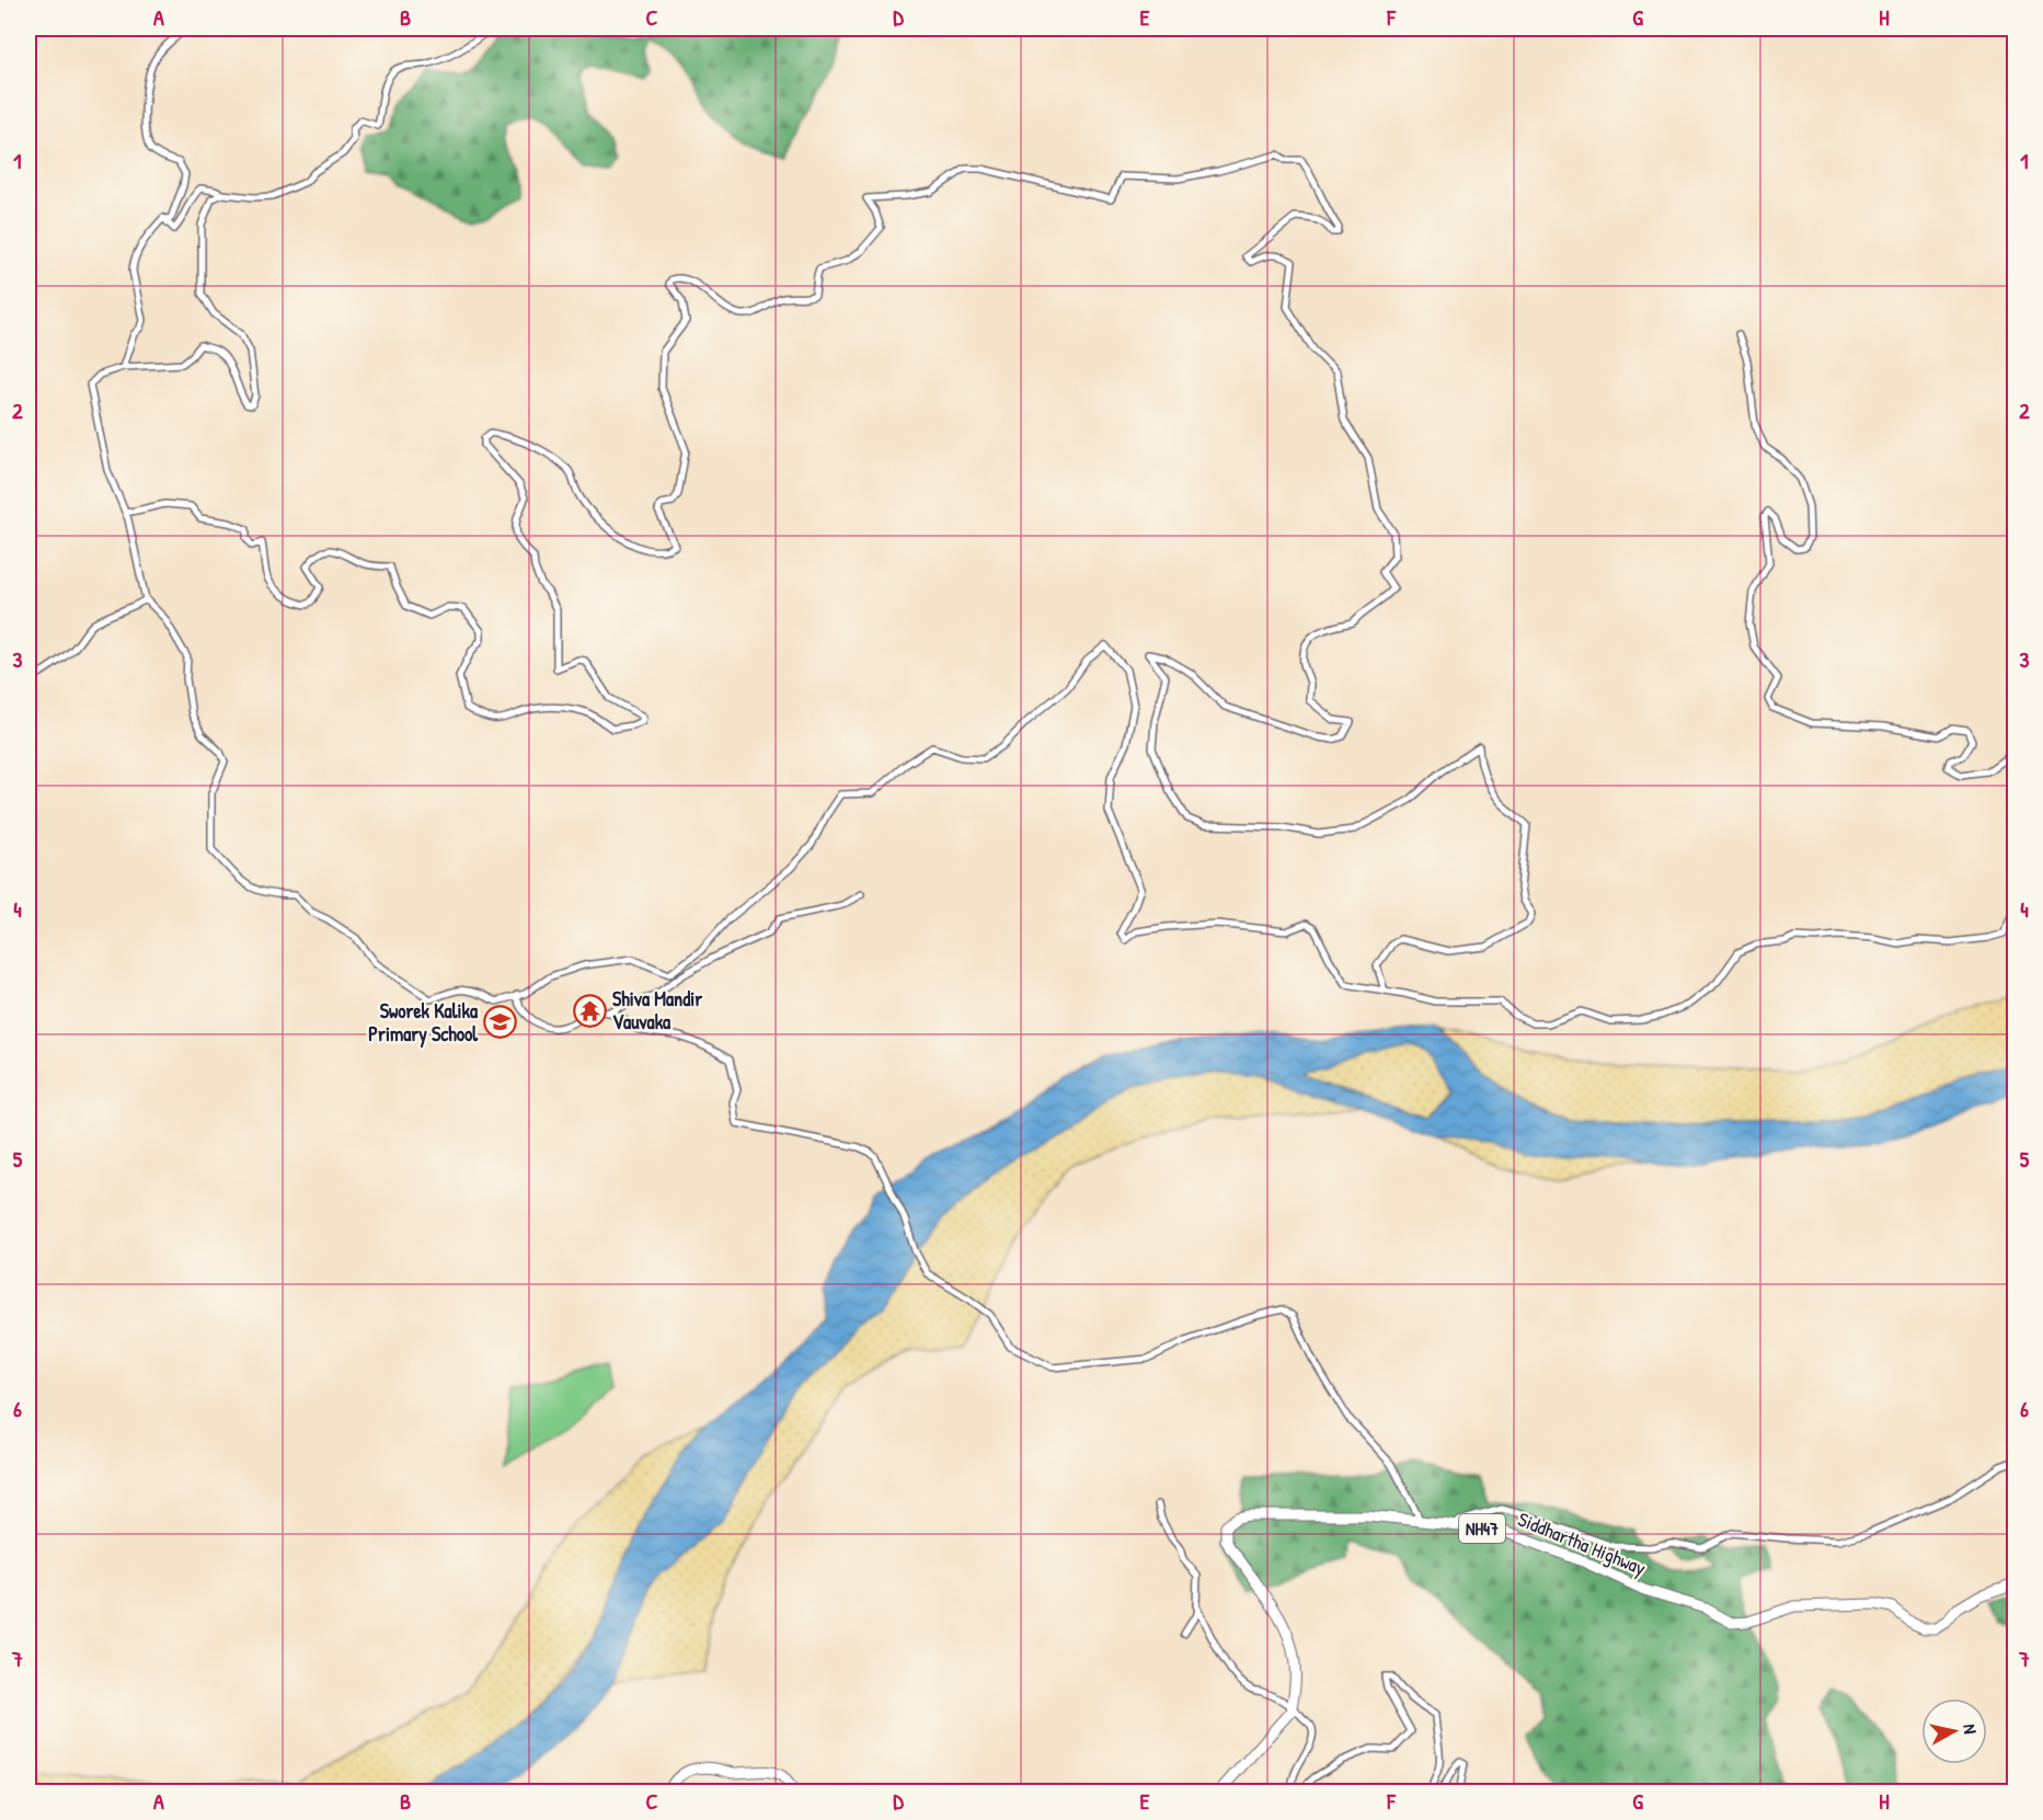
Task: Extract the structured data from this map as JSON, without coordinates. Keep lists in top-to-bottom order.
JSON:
{
  "streets": {
    "highway": ["NH47", "Siddhartha Highway"]
  },
  "places": {
    "temple": ["Shiva Mandir Vauvaka"],
    "school or university": ["Sworek Kalika Primary School"]
  },
  "north": "right",
  "grid": {
    "columns": [
      "A",
      "B",
      "C",
      "D",
      "E",
      "F",
      "G",
      "H"
    ],
    "rows": [
      "1",
      "2",
      "3",
      "4",
      "5",
      "6",
      "7"
    ]
  }
}
